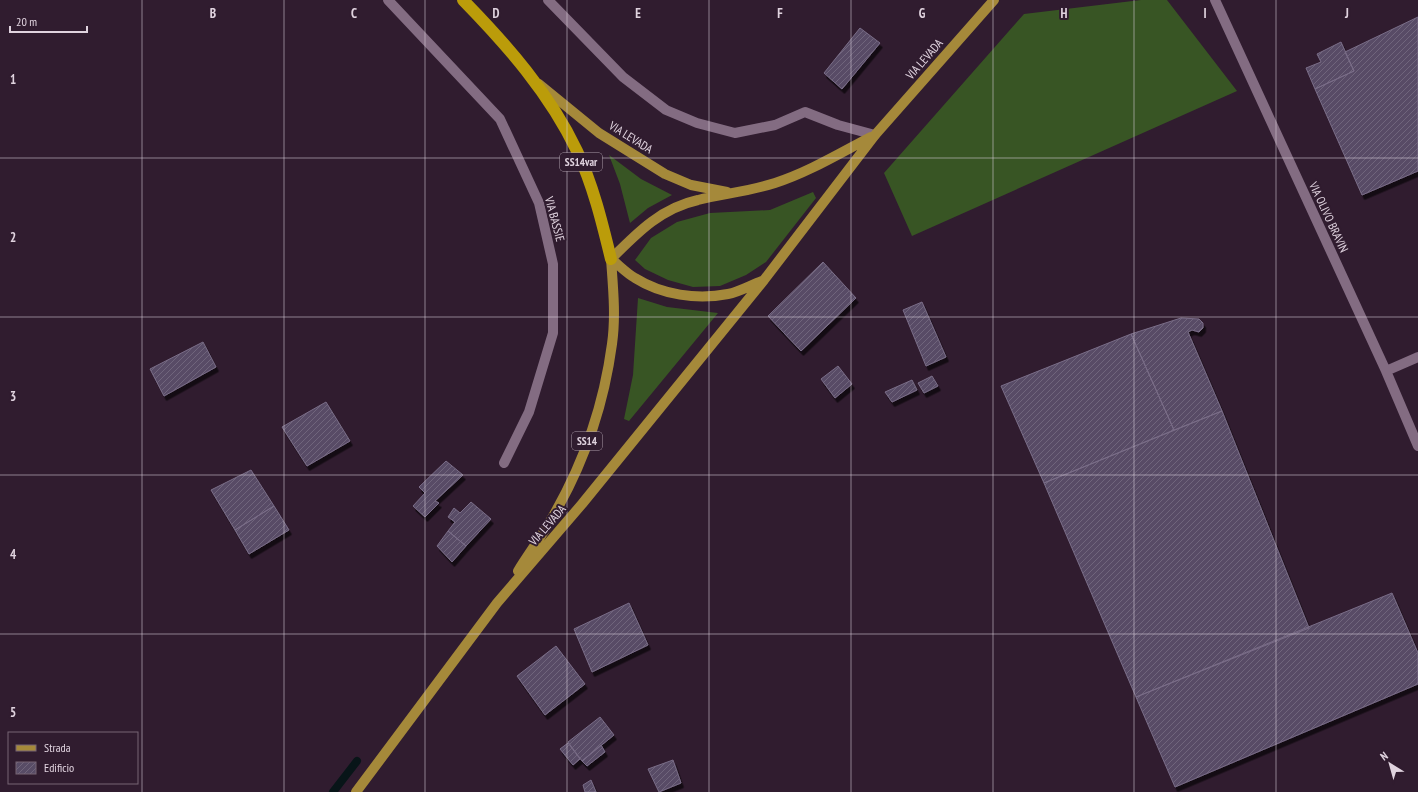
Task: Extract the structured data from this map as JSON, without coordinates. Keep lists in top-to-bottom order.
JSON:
{
  "streets": {
    "highway": ["SS14var"],
    "main road": ["VIA LEVADA", "SS14"],
    "street": ["VIA OLIVO BRAVIN", "VIA BASSIE"]
  },
  "crossings": [
    ["VIA LEVADA", "SS14var"],
    ["VIA LEVADA", "SS14"],
    ["SS14var", "SS14"]
  ],
  "legend": ["Strada", "Edificio"],
  "scale_bar": "20 m",
  "north": "top left",
  "grid": {
    "columns": [
      "B",
      "C",
      "D",
      "E",
      "F",
      "G",
      "H",
      "I",
      "J"
    ],
    "rows": [
      "1",
      "2",
      "3",
      "4",
      "5"
    ]
  }
}
